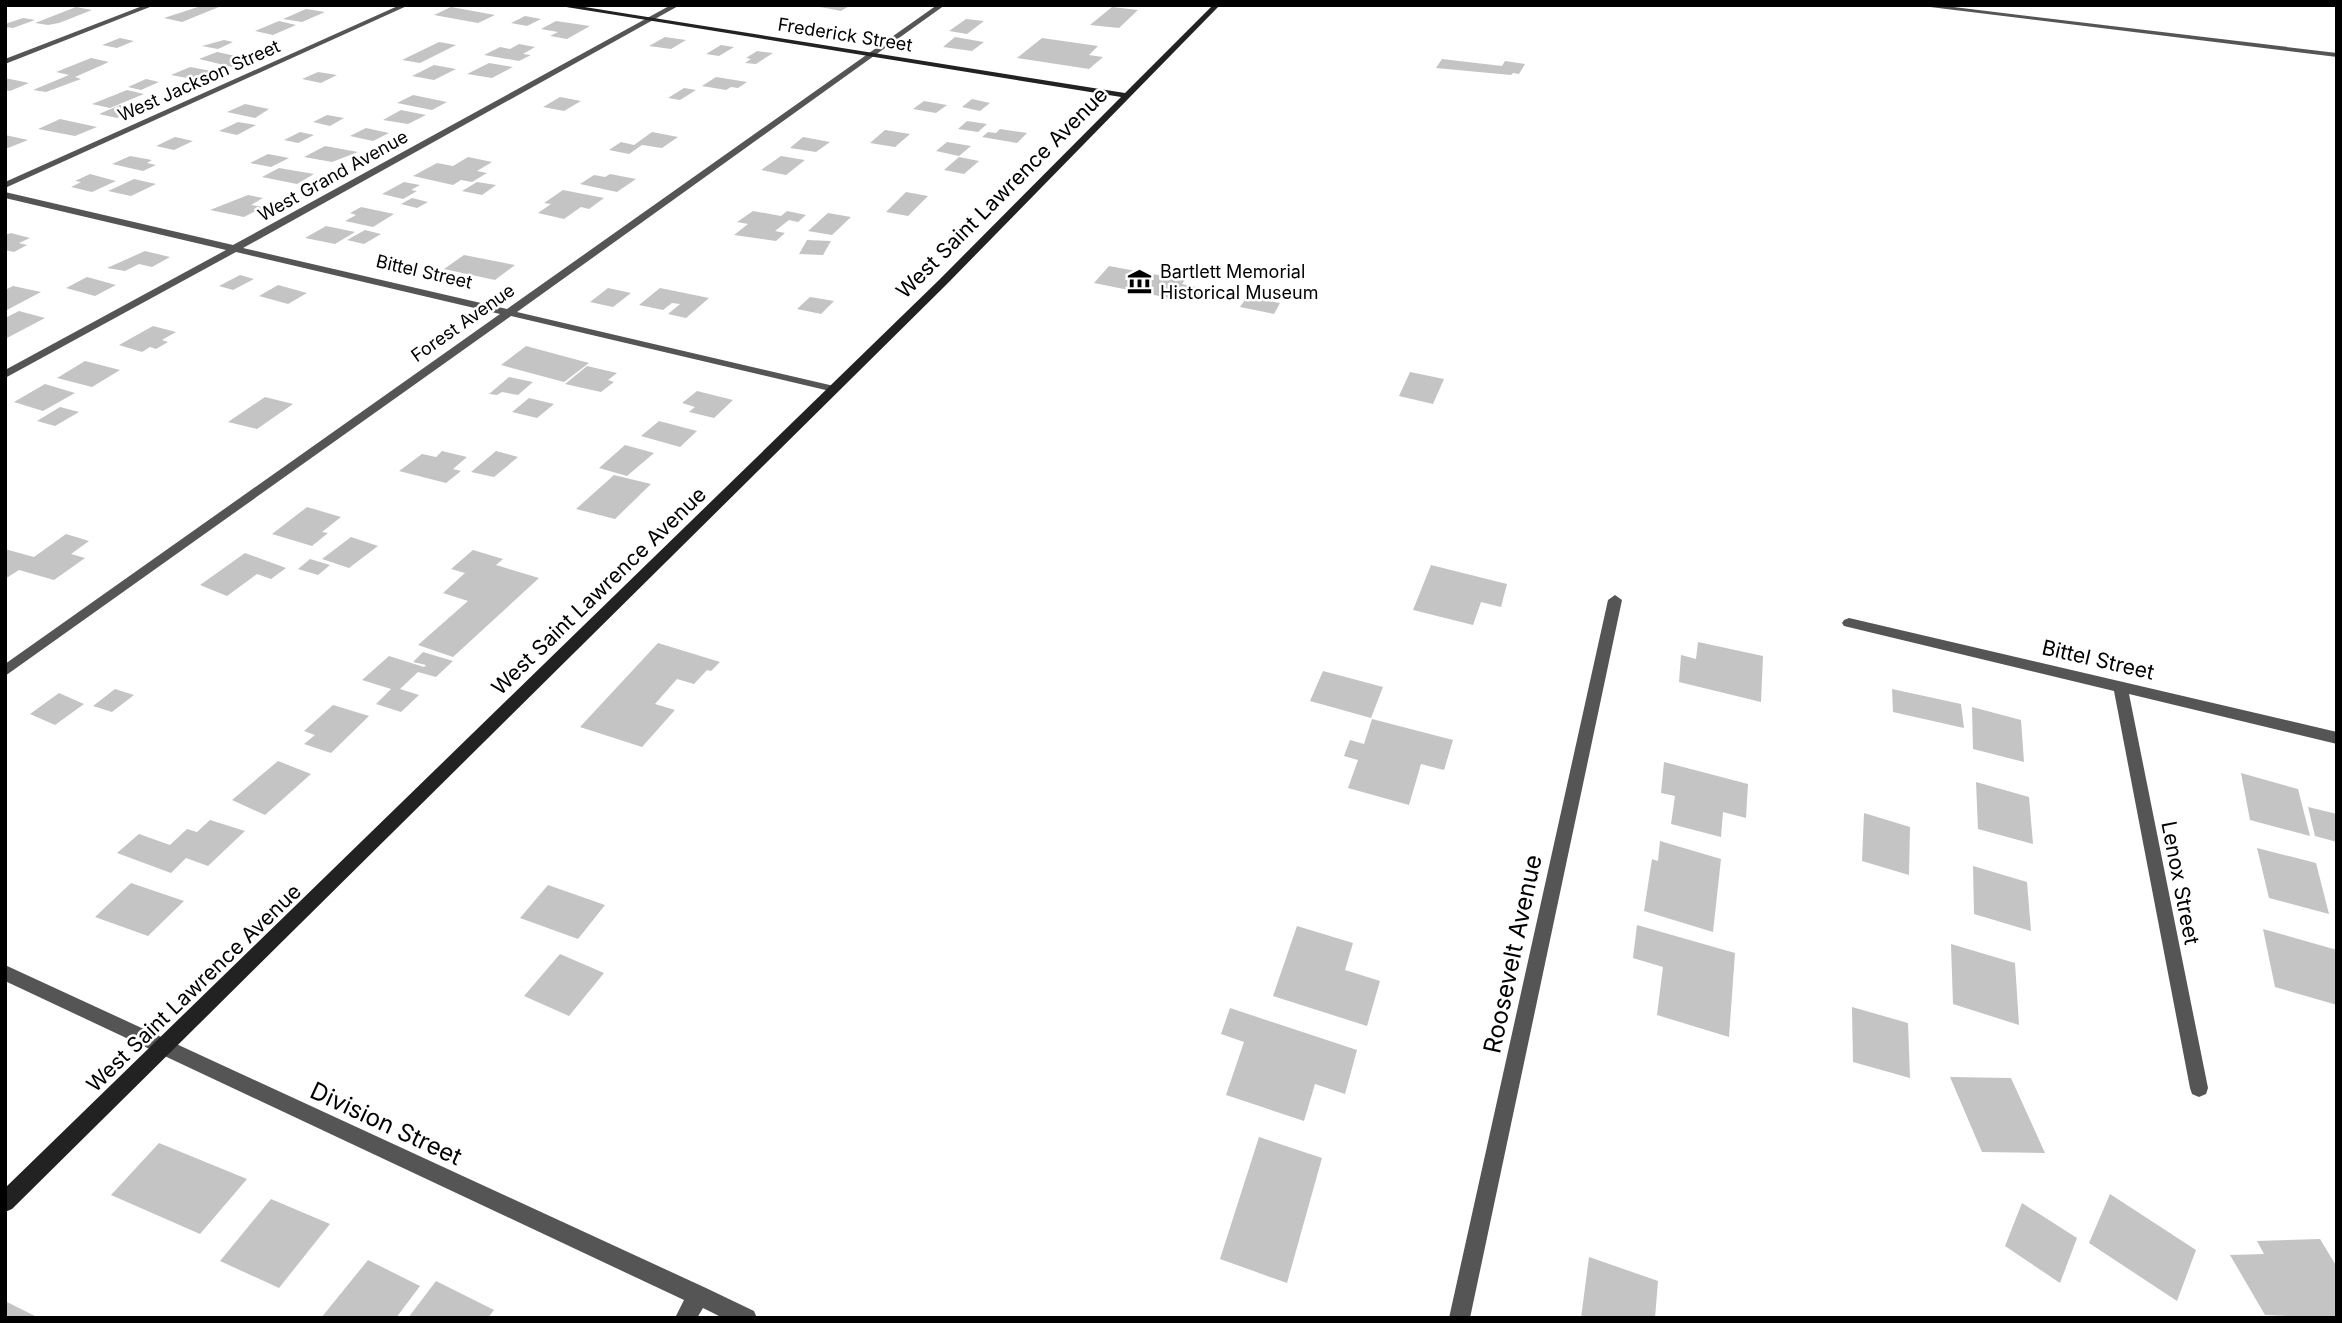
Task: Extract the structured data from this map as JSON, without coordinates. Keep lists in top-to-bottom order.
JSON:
{
  "streets": {
    "street": [
      "Frederick Street",
      "West Jackson Street",
      "West Grand Avenue",
      "West Saint Lawrence Avenue",
      "Bittel Street",
      "Forest Avenue",
      "Lenox Street",
      "Roosevelt Avenue",
      "Division Street"
    ]
  },
  "crossings": [
    ["Frederick Street", "West Grand Avenue"],
    ["Frederick Street", "West Saint Lawrence Avenue"],
    ["Frederick Street", "Forest Avenue"],
    ["West Grand Avenue", "Bittel Street"],
    ["West Saint Lawrence Avenue", "Bittel Street"],
    ["West Saint Lawrence Avenue", "Division Street"],
    ["Bittel Street", "Forest Avenue"],
    ["Bittel Street", "Lenox Street"]
  ],
  "places": {
    "museum": ["Bartlett Memorial Historical Museum"]
  }
}
